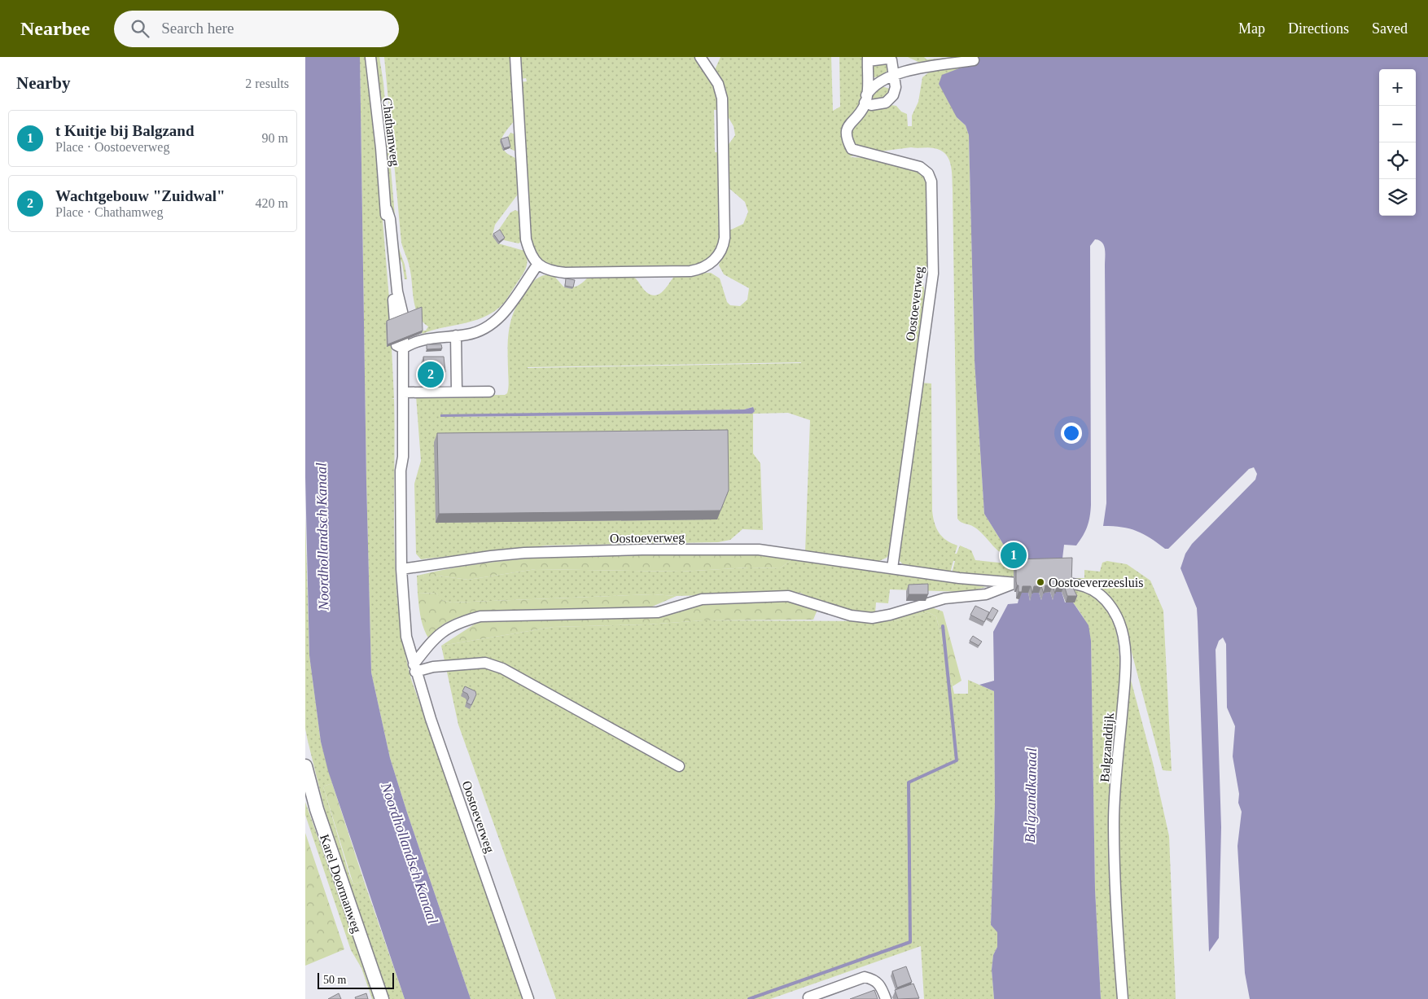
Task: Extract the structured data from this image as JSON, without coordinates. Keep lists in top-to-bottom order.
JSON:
{
  "streets": {
    "main road": ["Karel Doormanweg"],
    "street": ["Chathamweg", "Oostoeverweg", "Balgzanddijk"]
  },
  "crossings": [
    ["Chathamweg", "Oostoeverweg"]
  ],
  "water": ["Noordhollandsch Kanaal", "Balgzandkanaal"],
  "places": ["Oostoeverzeesluis"],
  "scale_bar": "50 m",
  "page": {
    "header": "Nearbee",
    "search": "Search here",
    "nav": ["Map", "Directions", "Saved"],
    "heading": ["Nearby", "2 results"],
    "map_buttons": ["+", "−"],
    "list": [
      {
        "mark": "1",
        "name": "t Kuitje bij Balgzand",
        "note": "Place · Oostoeverweg",
        "value": "90 m"
      },
      {
        "mark": "2",
        "name": "Wachtgebouw \"Zuidwal\"",
        "note": "Place · Chathamweg",
        "value": "420 m"
      }
    ],
    "pins": ["2", "1"],
    "scale": "50 m"
  }
}
